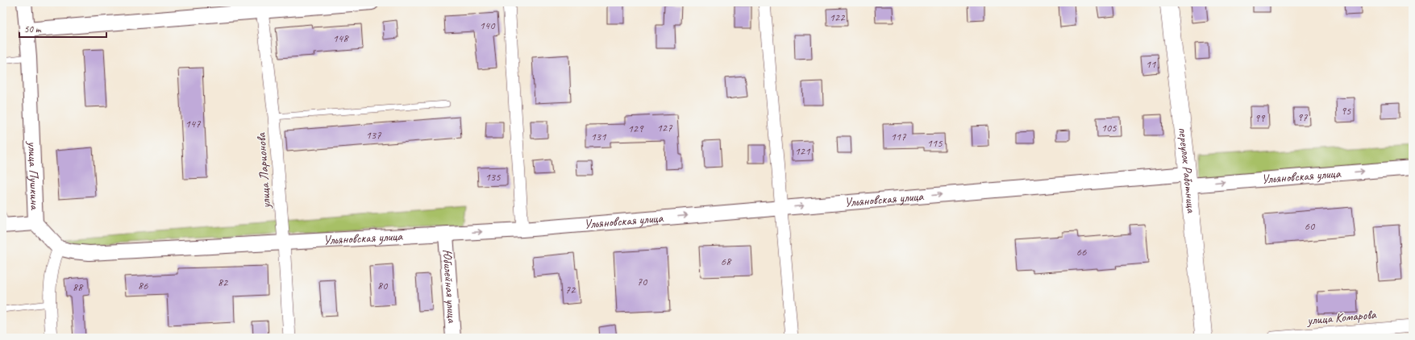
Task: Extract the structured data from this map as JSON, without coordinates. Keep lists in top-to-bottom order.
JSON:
{
  "streets": {
    "main road": ["переулок Работница"],
    "street": [
      "улица Ларионова",
      "улица Пушкина",
      "Ульяновская улица",
      "Юбилейная улица",
      "улица Комарова"
    ]
  },
  "crossings": [
    ["переулок Работница", "Ульяновская улица"],
    ["улица Ларионова", "Ульяновская улица"],
    ["улица Пушкина", "Ульяновская улица"],
    ["Ульяновская улица", "Юбилейная улица"]
  ],
  "one_way": ["Ульяновская улица"],
  "house_numbers": [
    "122",
    "140",
    "148",
    "11",
    "95",
    "97",
    "99",
    "147",
    "127",
    "105",
    "129",
    "137",
    "131",
    "117",
    "115",
    "121",
    "135",
    "60",
    "66",
    "68",
    "70",
    "82",
    "86",
    "80",
    "88",
    "72"
  ],
  "scale_bar": "50 m"
}
